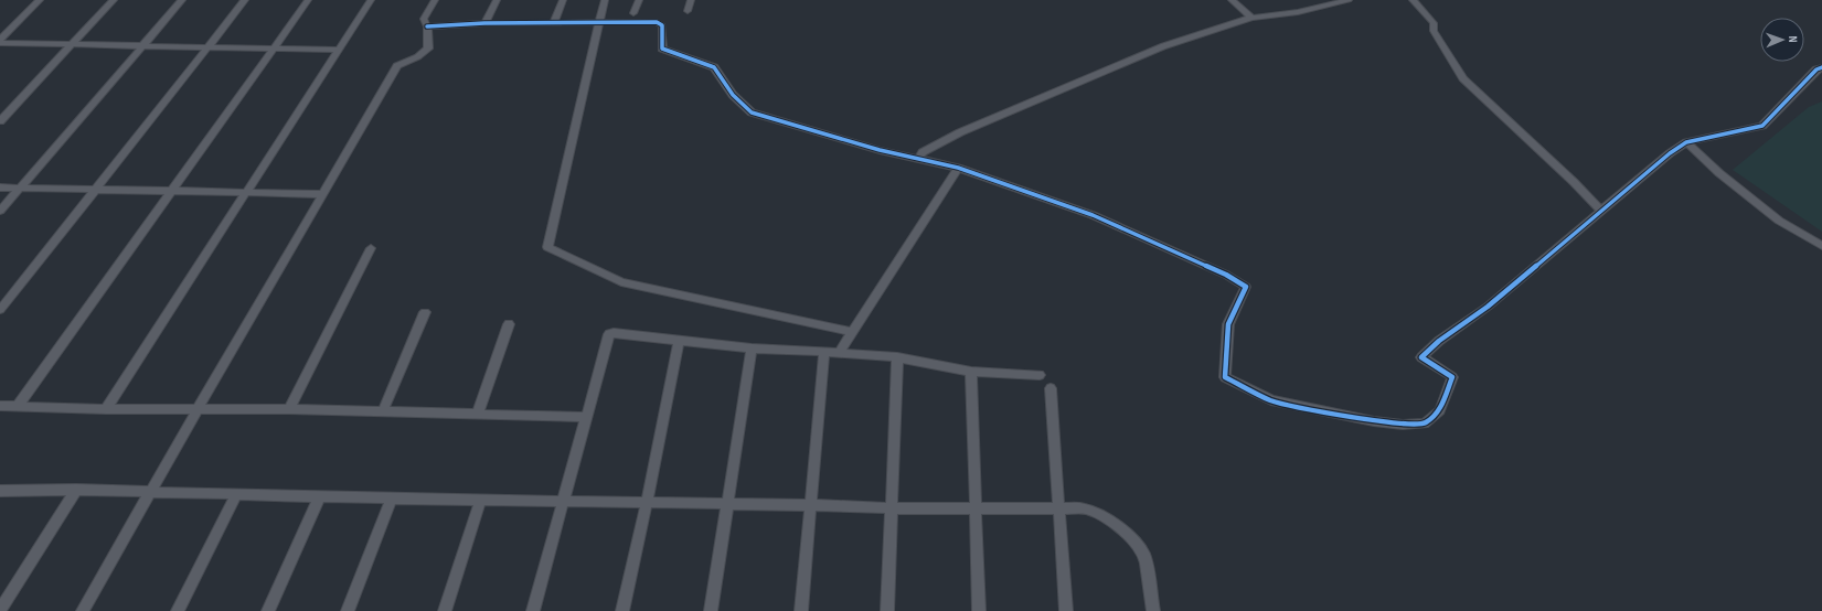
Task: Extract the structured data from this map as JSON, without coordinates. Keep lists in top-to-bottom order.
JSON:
{
  "north": "right"
}
